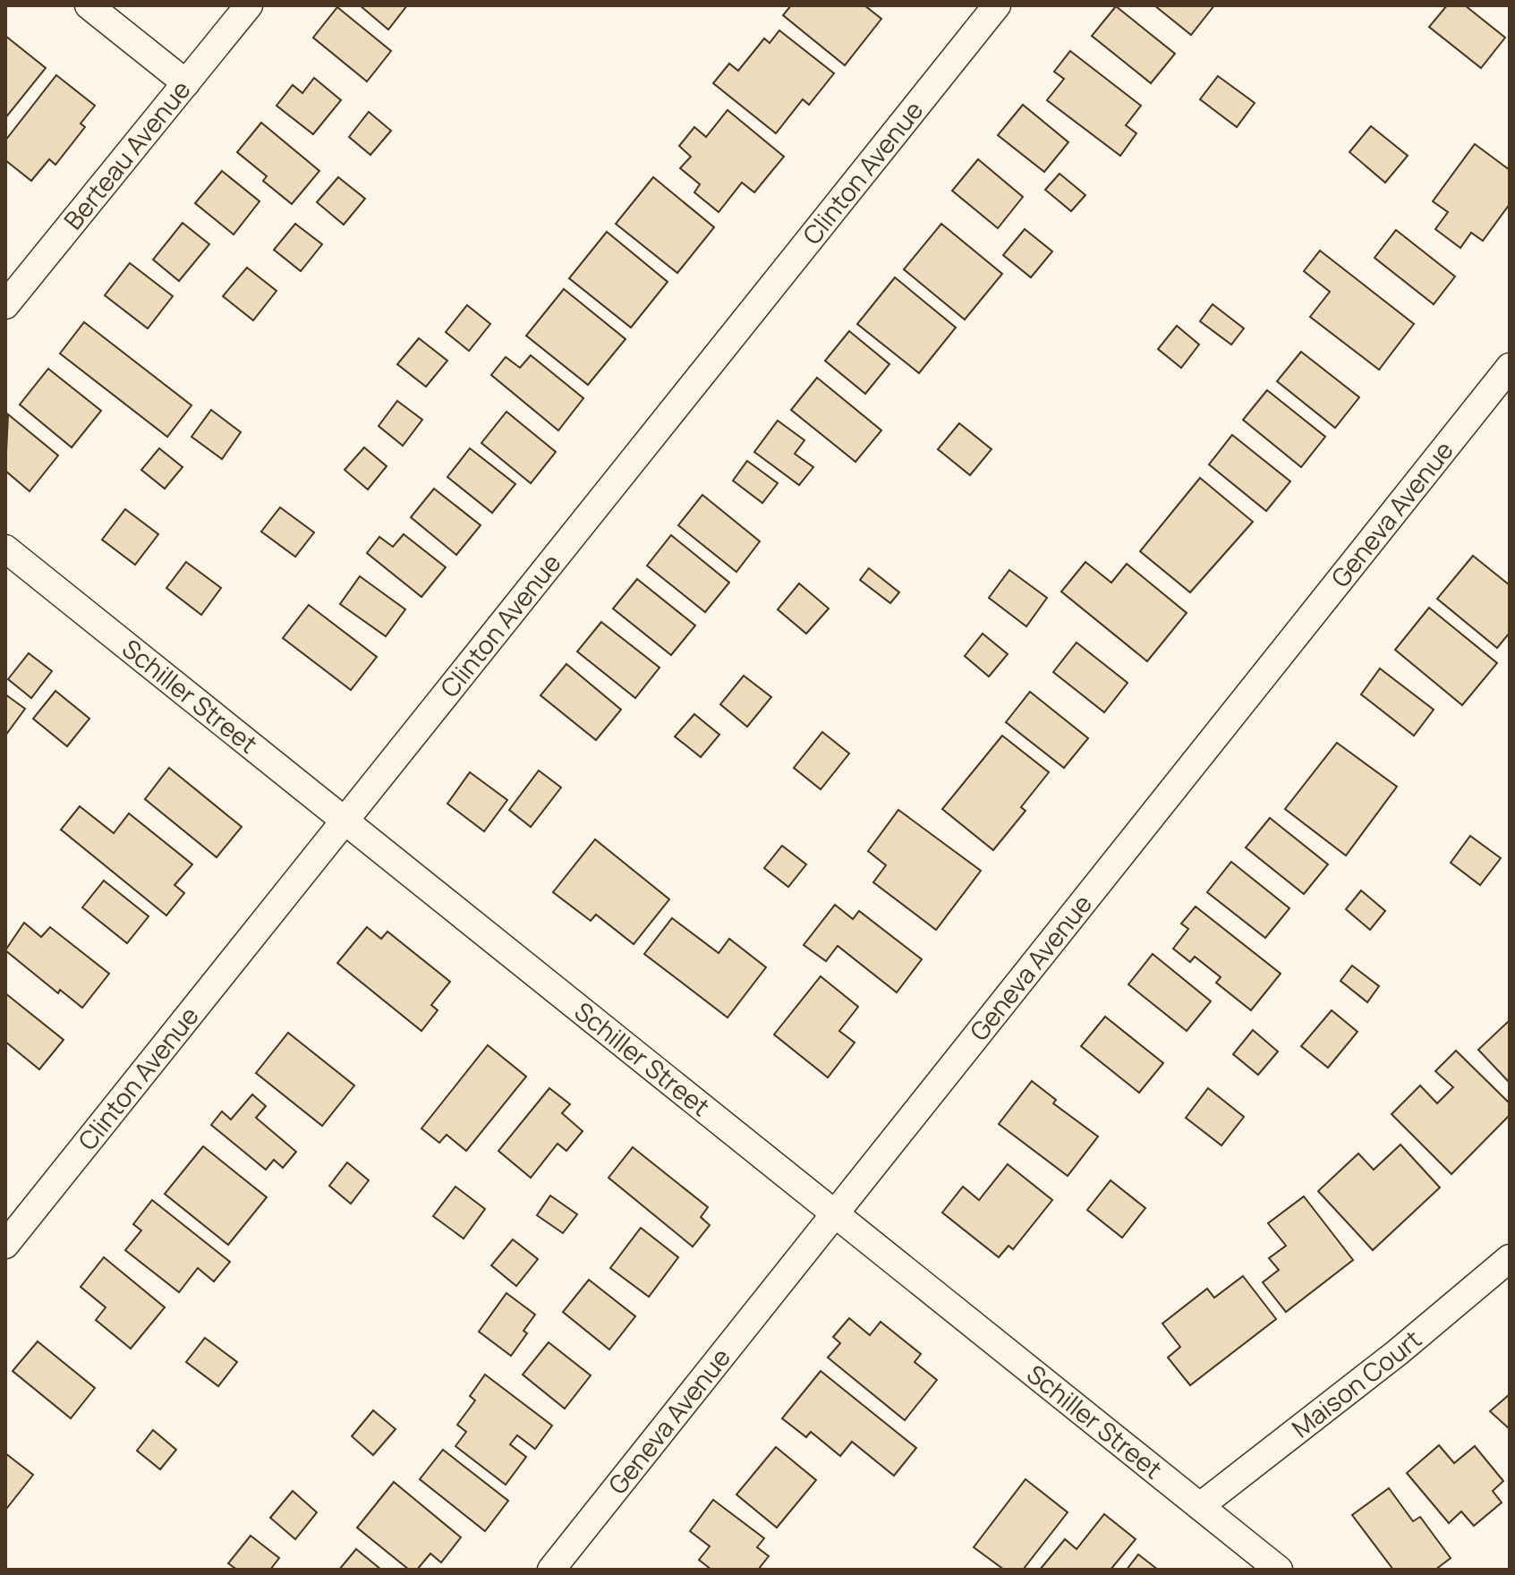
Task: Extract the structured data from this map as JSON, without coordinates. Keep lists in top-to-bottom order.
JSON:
{
  "streets": {
    "street": [
      "Berteau Avenue",
      "Clinton Avenue",
      "Geneva Avenue",
      "Schiller Street",
      "Maison Court"
    ]
  },
  "crossings": [
    ["Clinton Avenue", "Schiller Street"],
    ["Geneva Avenue", "Schiller Street"],
    ["Schiller Street", "Maison Court"]
  ]
}
